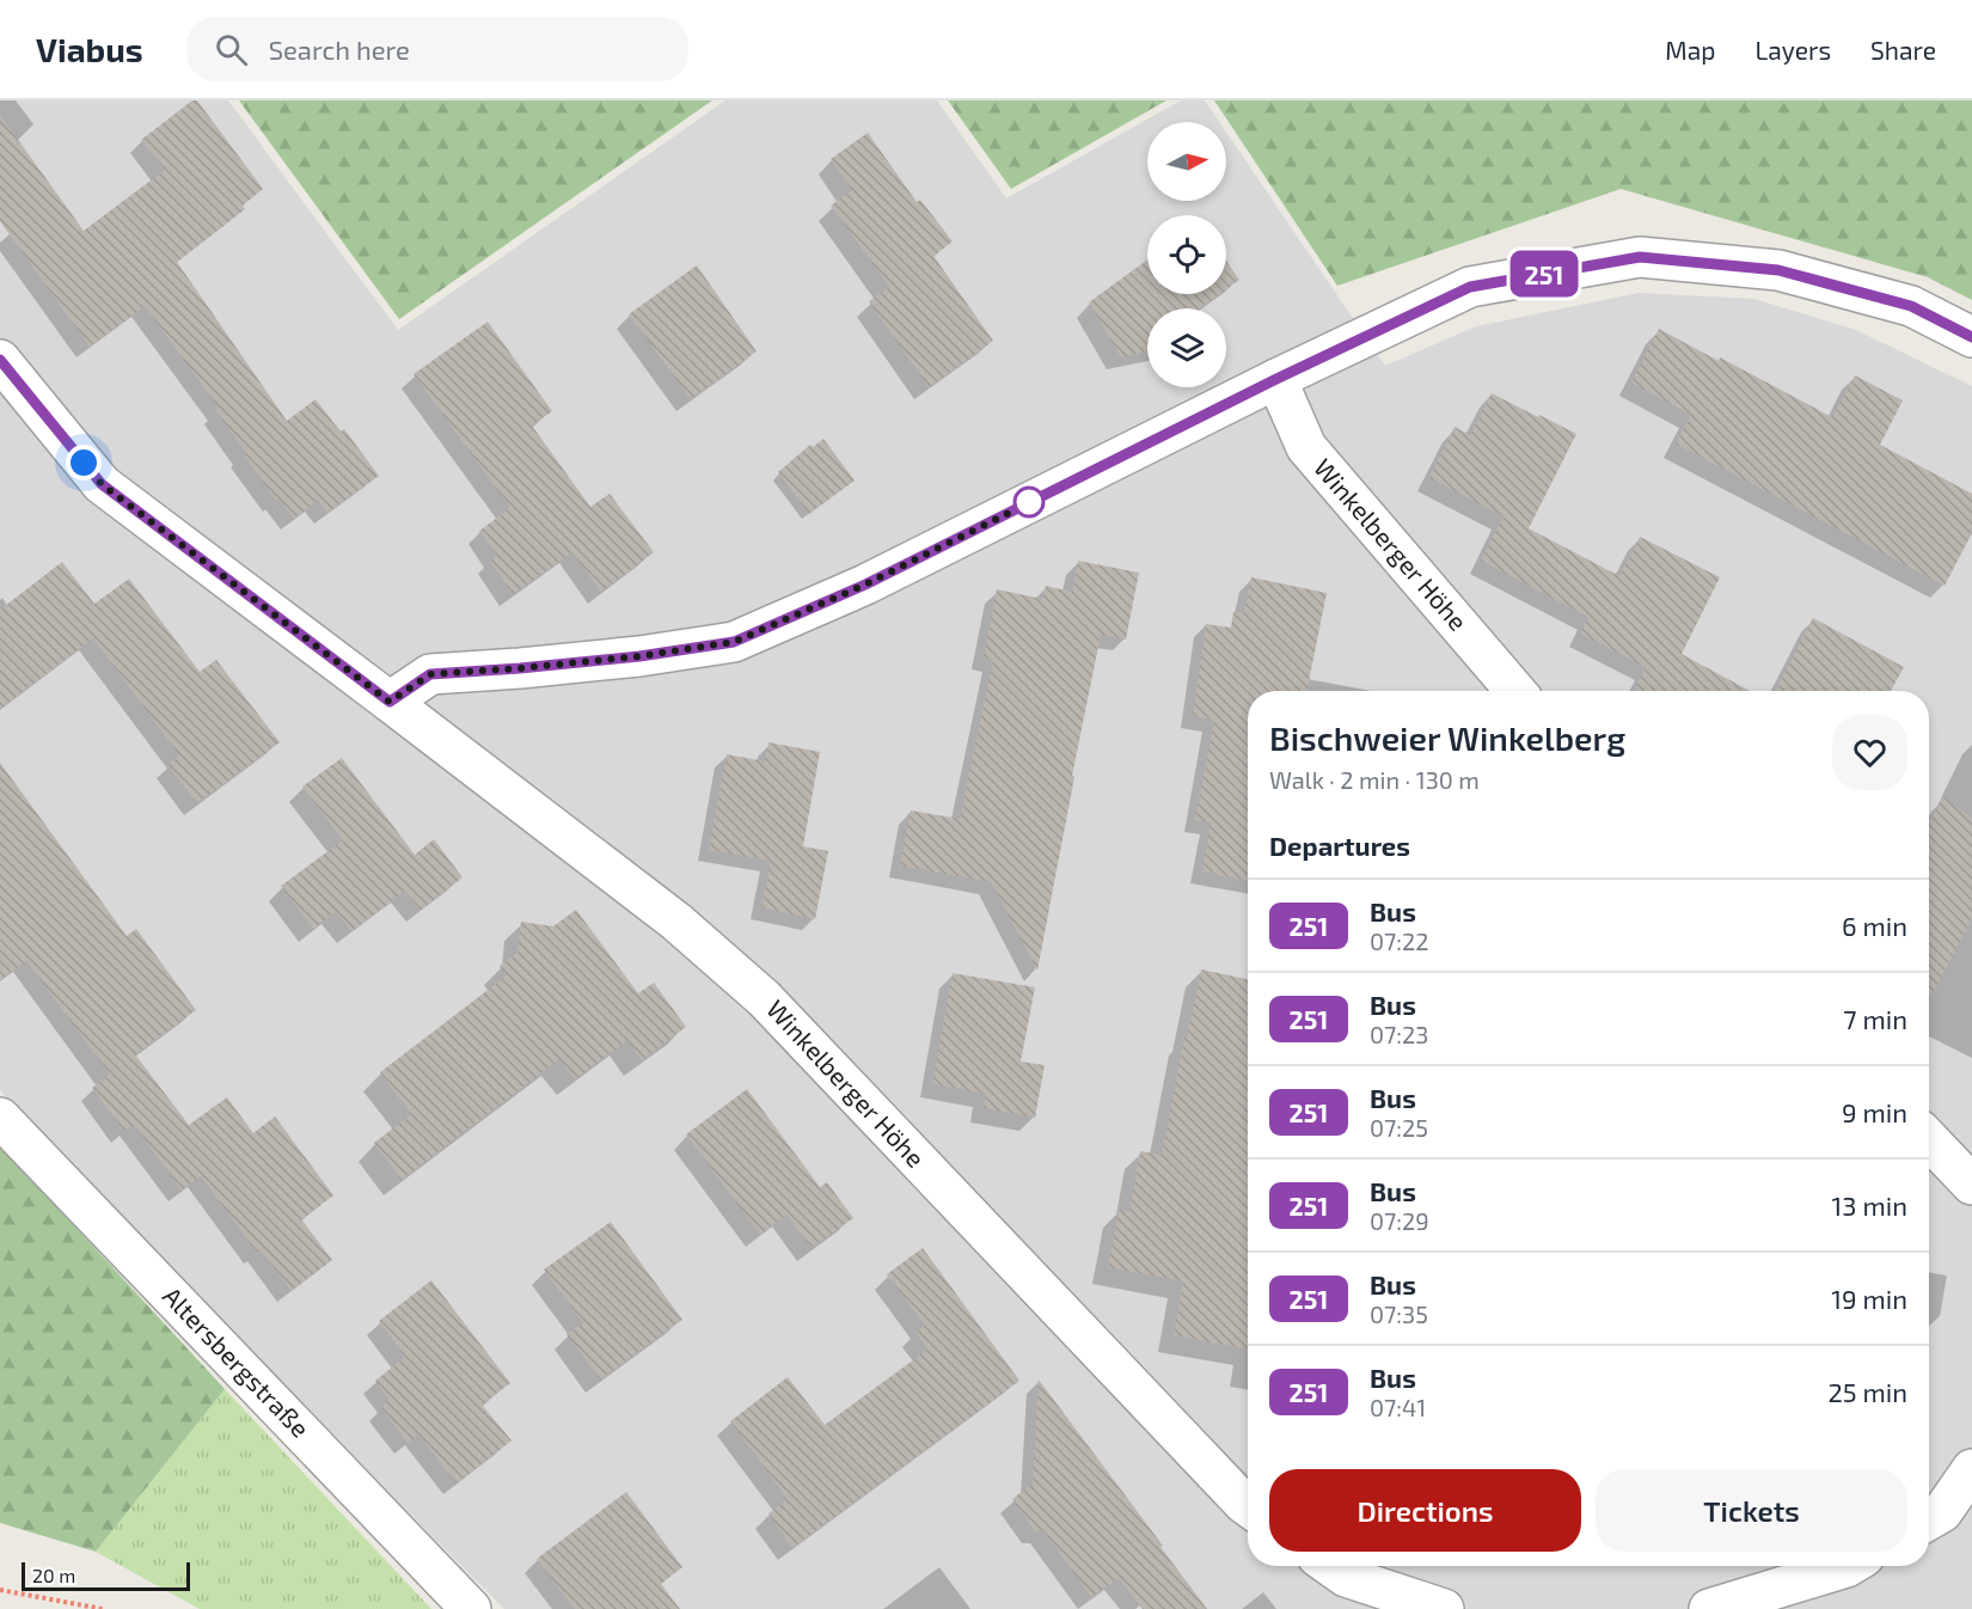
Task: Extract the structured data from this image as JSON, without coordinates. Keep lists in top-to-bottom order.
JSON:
{
  "streets": {
    "street": ["Winkelberger Höhe", "Altersbergstraße"]
  },
  "lines": ["bus line 251"],
  "scale_bar": "20 m",
  "north": "right",
  "page": {
    "header": "Viabus",
    "search": "Search here",
    "nav": ["Map", "Layers", "Share"],
    "on_map": "251",
    "heading": [
      ["Bischweier Winkelberg", "Walk · 2 min · 130 m"],
      "Departures"
    ],
    "list": [
      {
        "mark": "251",
        "name": "Bus",
        "note": "07:22",
        "value": "6 min"
      },
      {
        "mark": "251",
        "name": "Bus",
        "note": "07:23",
        "value": "7 min"
      },
      {
        "mark": "251",
        "name": "Bus",
        "note": "07:25",
        "value": "9 min"
      },
      {
        "mark": "251",
        "name": "Bus",
        "note": "07:29",
        "value": "13 min"
      },
      {
        "mark": "251",
        "name": "Bus",
        "note": "07:35",
        "value": "19 min"
      },
      {
        "mark": "251",
        "name": "Bus",
        "note": "07:41",
        "value": "25 min"
      }
    ],
    "buttons": ["Directions", "Tickets"],
    "scale": "20 m"
  }
}
